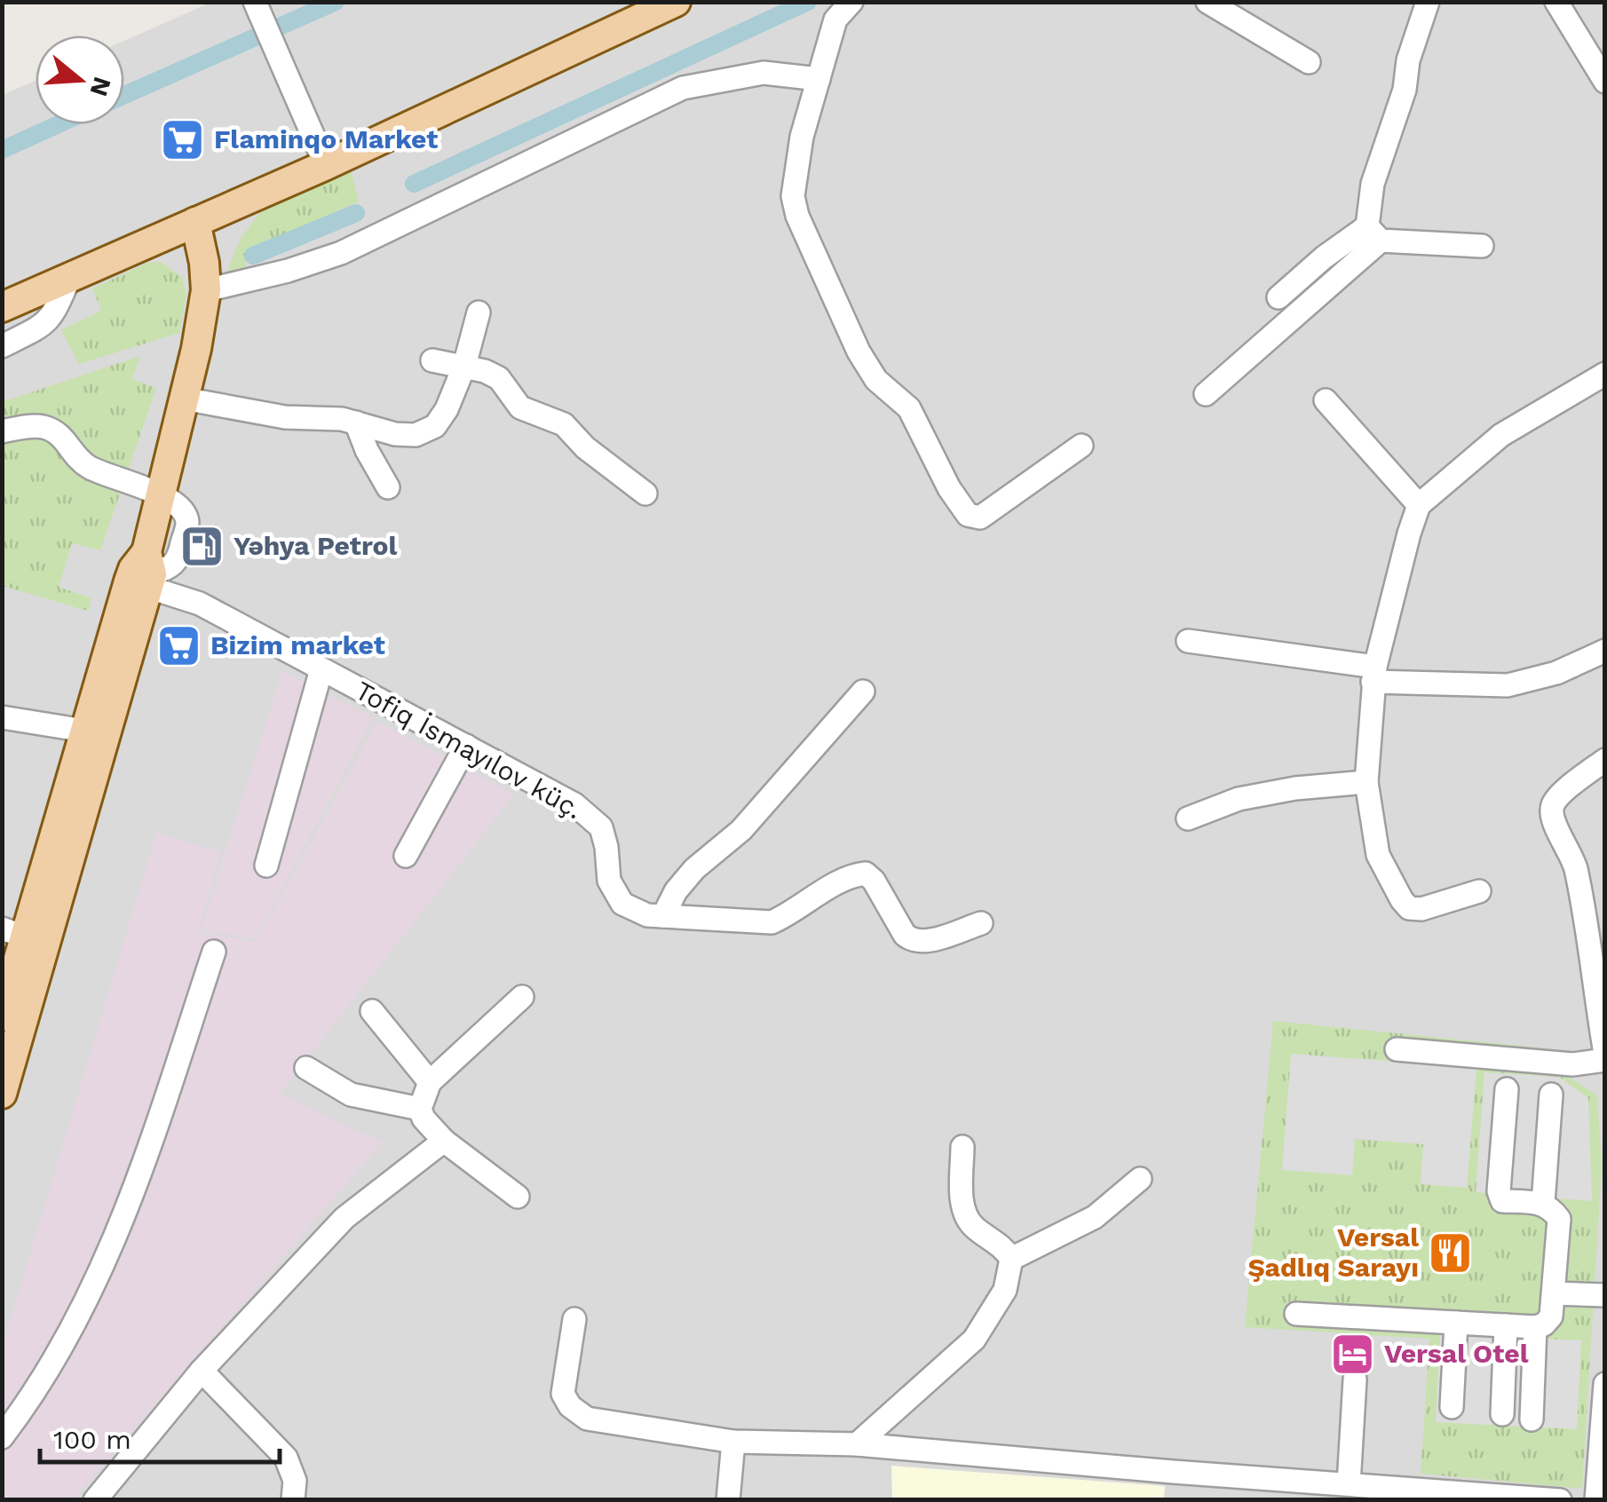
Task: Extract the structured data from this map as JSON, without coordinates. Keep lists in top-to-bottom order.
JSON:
{
  "streets": {
    "street": ["Tofiq İsmayılov küç."]
  },
  "places": {
    "supermarket": ["Flaminqo Market", "Bizim market"],
    "fuel station": ["Yəhya Petrol"],
    "restaurant": ["Versal Şadlıq Sarayı"],
    "hotel": ["Versal Otel"]
  },
  "scale_bar": "100 m",
  "north": "right"
}
